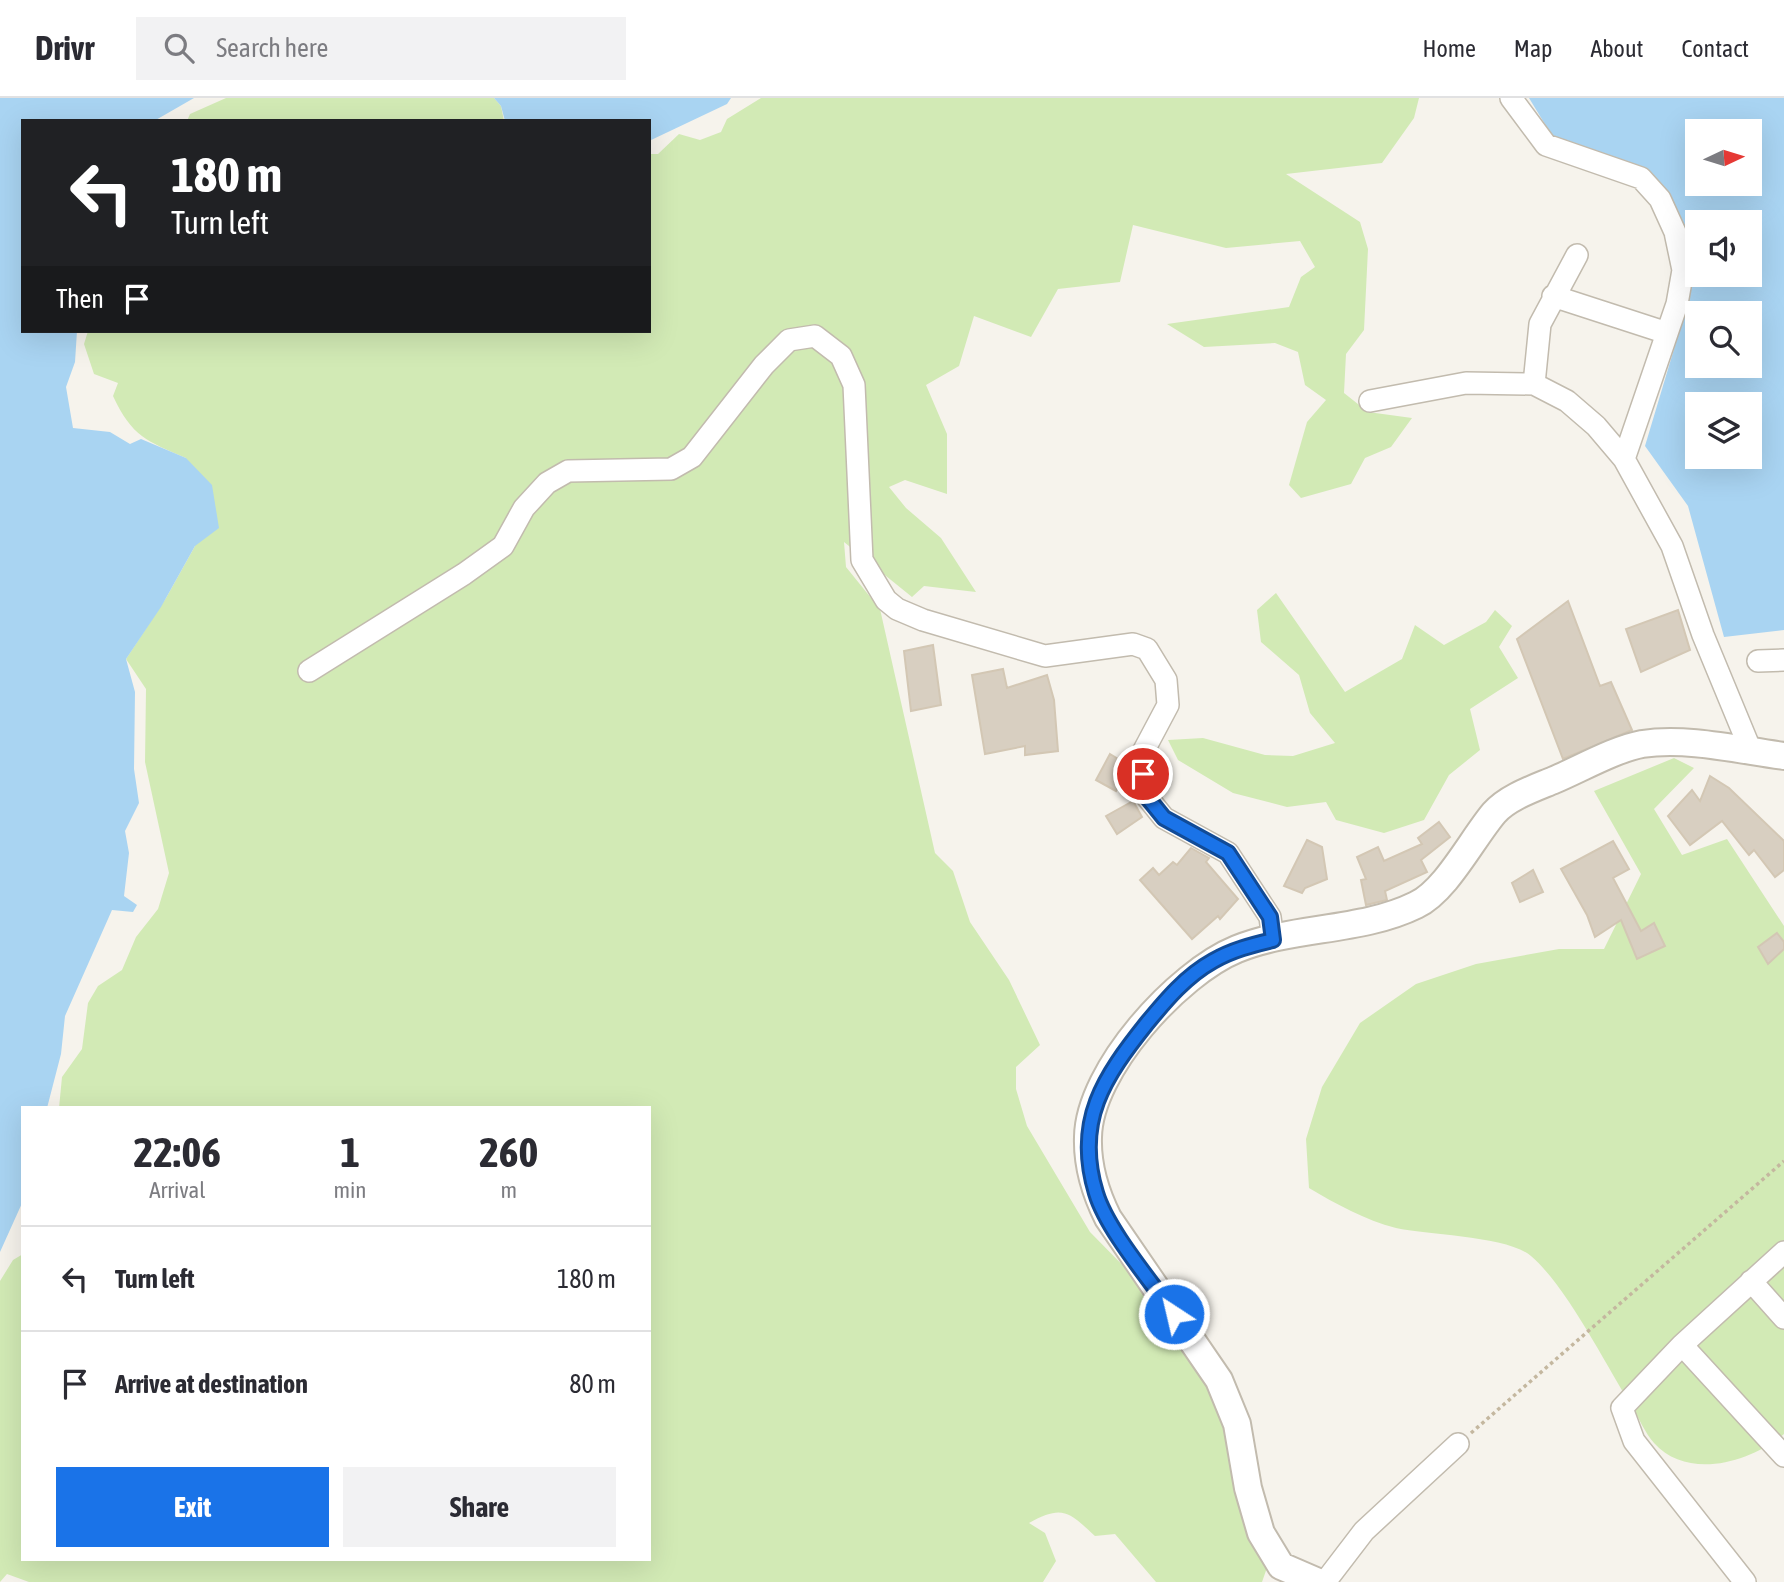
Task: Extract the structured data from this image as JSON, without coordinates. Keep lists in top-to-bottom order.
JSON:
{
  "north": "right",
  "page": {
    "header": "Drivr",
    "search": "Search here",
    "nav": [
      "Home",
      "Map",
      "About",
      "Contact"
    ],
    "turn": ["180 m", "Turn left"],
    "then": "Then",
    "eta": [
      "22:06",
      "Arrival",
      "1",
      "min",
      "260",
      "m"
    ],
    "list": [
      {
        "name": "Turn left",
        "value": "180 m"
      },
      {
        "name": "Arrive at destination",
        "value": "80 m"
      }
    ],
    "buttons": ["Exit", "Share"]
  }
}
